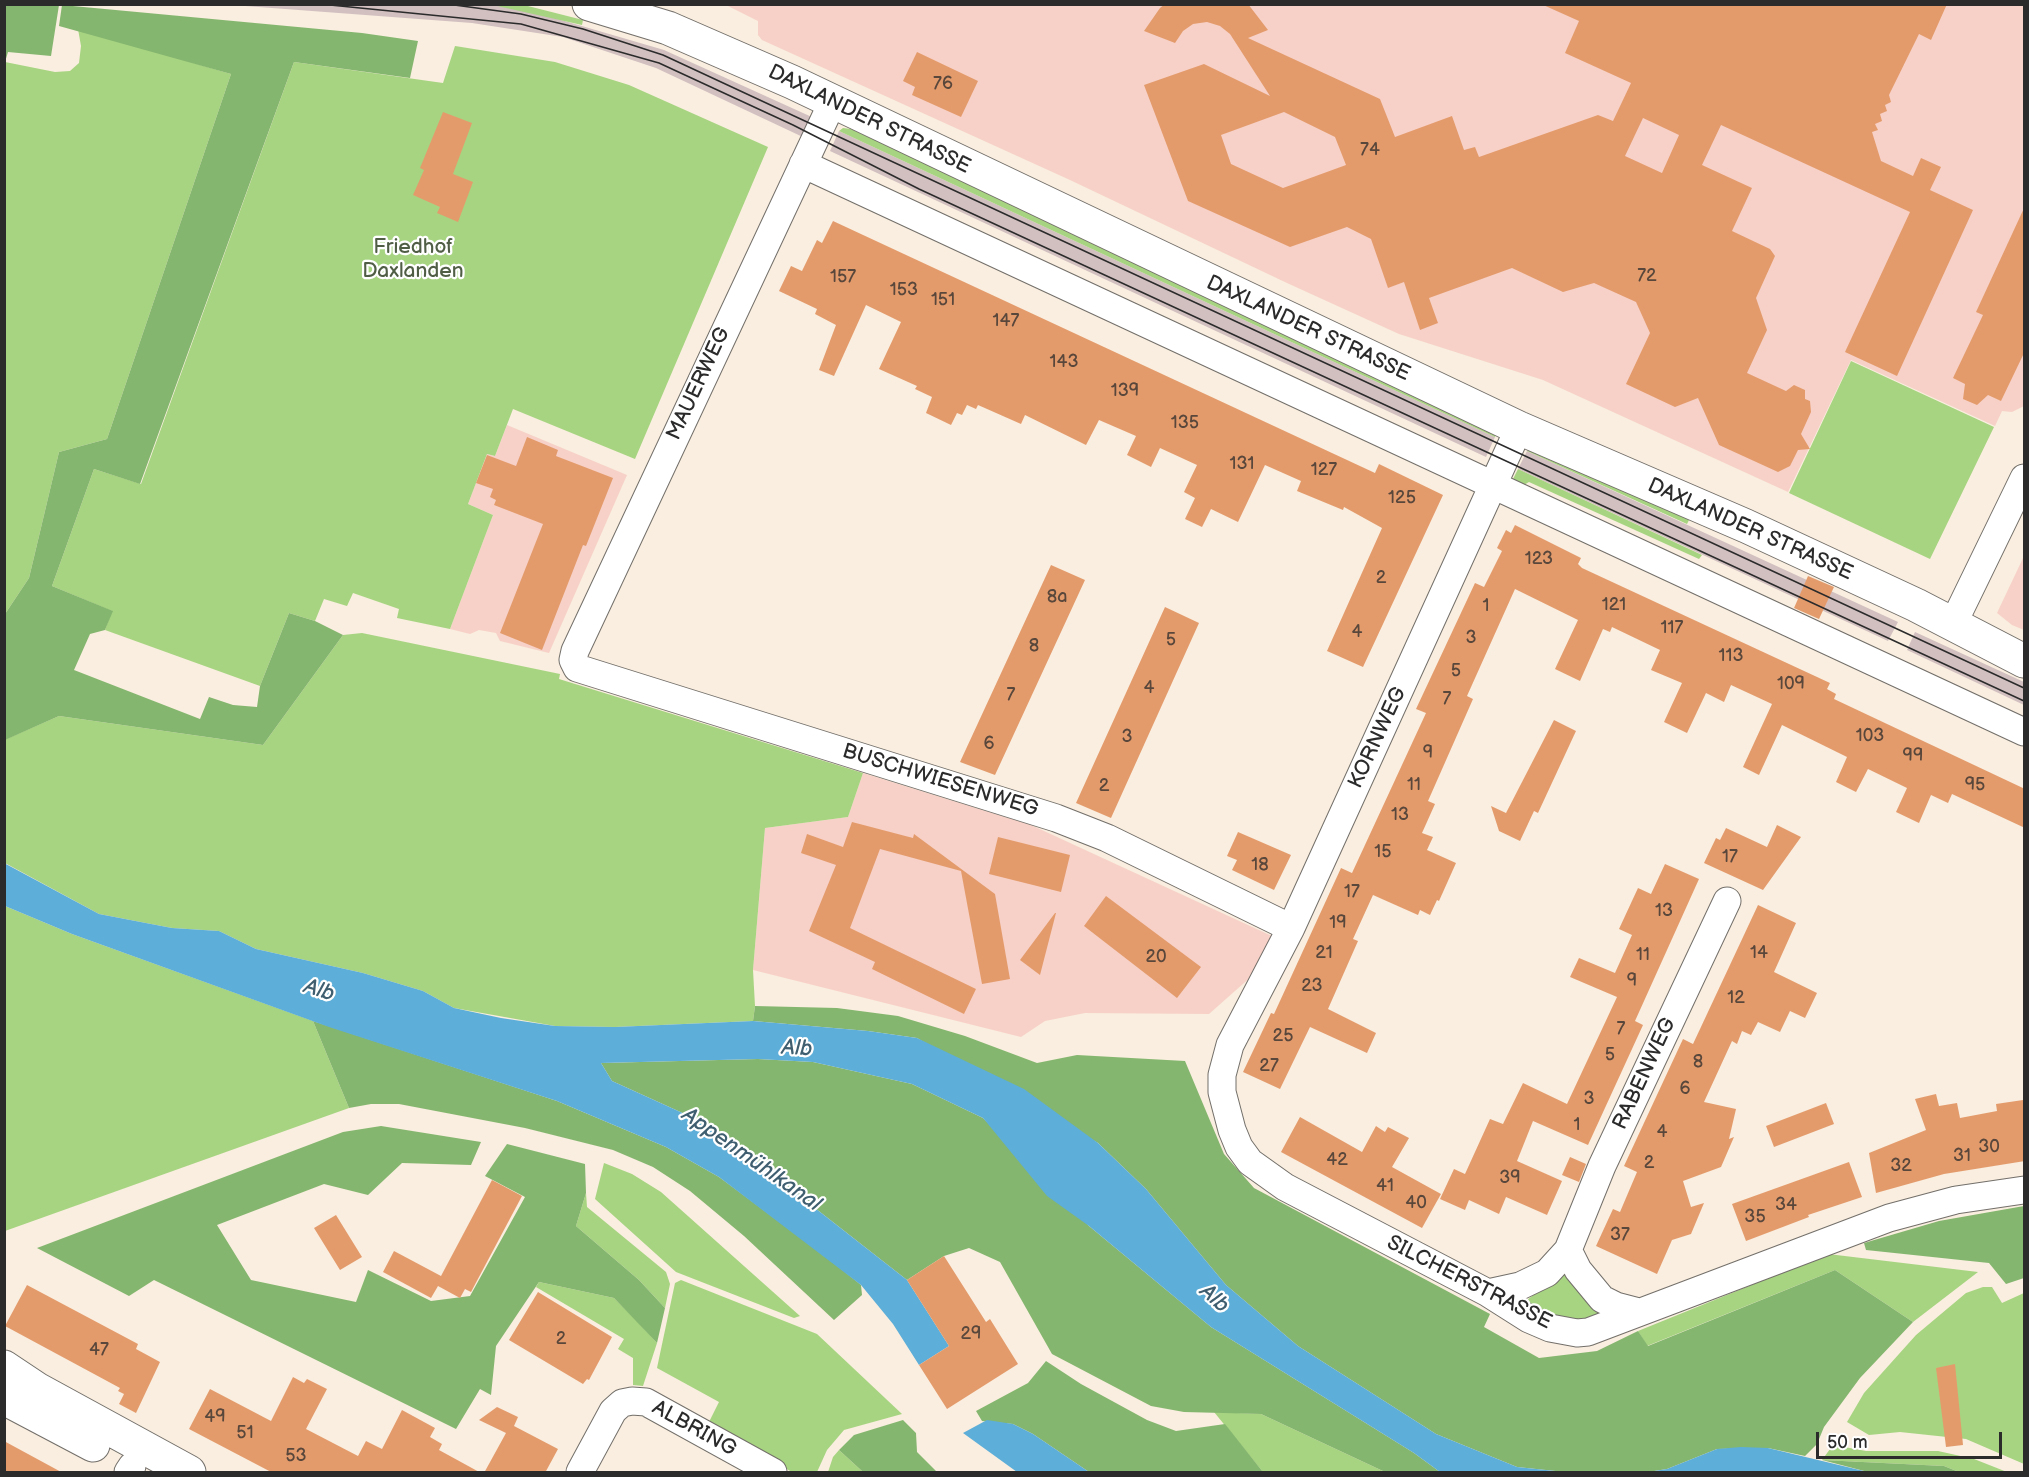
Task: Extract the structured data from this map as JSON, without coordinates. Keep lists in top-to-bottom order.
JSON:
{
  "streets": {
    "street": [
      "DAXLANDER STRASSE",
      "MAUERWEG",
      "KORNWEG",
      "BUSCHWIESENWEG",
      "RABENWEG",
      "SILCHERSTRASSE",
      "ALBRING"
    ]
  },
  "crossings": [
    ["DAXLANDER STRASSE", "MAUERWEG"],
    ["DAXLANDER STRASSE", "KORNWEG"],
    ["MAUERWEG", "BUSCHWIESENWEG"],
    ["KORNWEG", "BUSCHWIESENWEG"],
    ["KORNWEG", "SILCHERSTRASSE"],
    ["RABENWEG", "SILCHERSTRASSE"]
  ],
  "water": ["Alb", "Appenmühlkanal"],
  "parks": ["Friedhof Daxlanden"],
  "house_numbers": [
    "76",
    "74",
    "72",
    "157",
    "153",
    "151",
    "147",
    "143",
    "139",
    "135",
    "131",
    "127",
    "125",
    "123",
    "2",
    "8a",
    "121",
    "1",
    "117",
    "4",
    "3",
    "5",
    "8",
    "113",
    "5",
    "109",
    "4",
    "7",
    "7",
    "103",
    "3",
    "6",
    "9",
    "99",
    "11",
    "95",
    "2",
    "13",
    "15",
    "17",
    "18",
    "17",
    "13",
    "19",
    "21",
    "14",
    "11",
    "20",
    "9",
    "23",
    "12",
    "7",
    "25",
    "5",
    "8",
    "27",
    "6",
    "3",
    "1",
    "4",
    "30",
    "31",
    "42",
    "2",
    "32",
    "39",
    "41",
    "40",
    "34",
    "35",
    "37",
    "29",
    "2",
    "47",
    "49",
    "51",
    "53"
  ],
  "scale_bar": "50 m"
}
